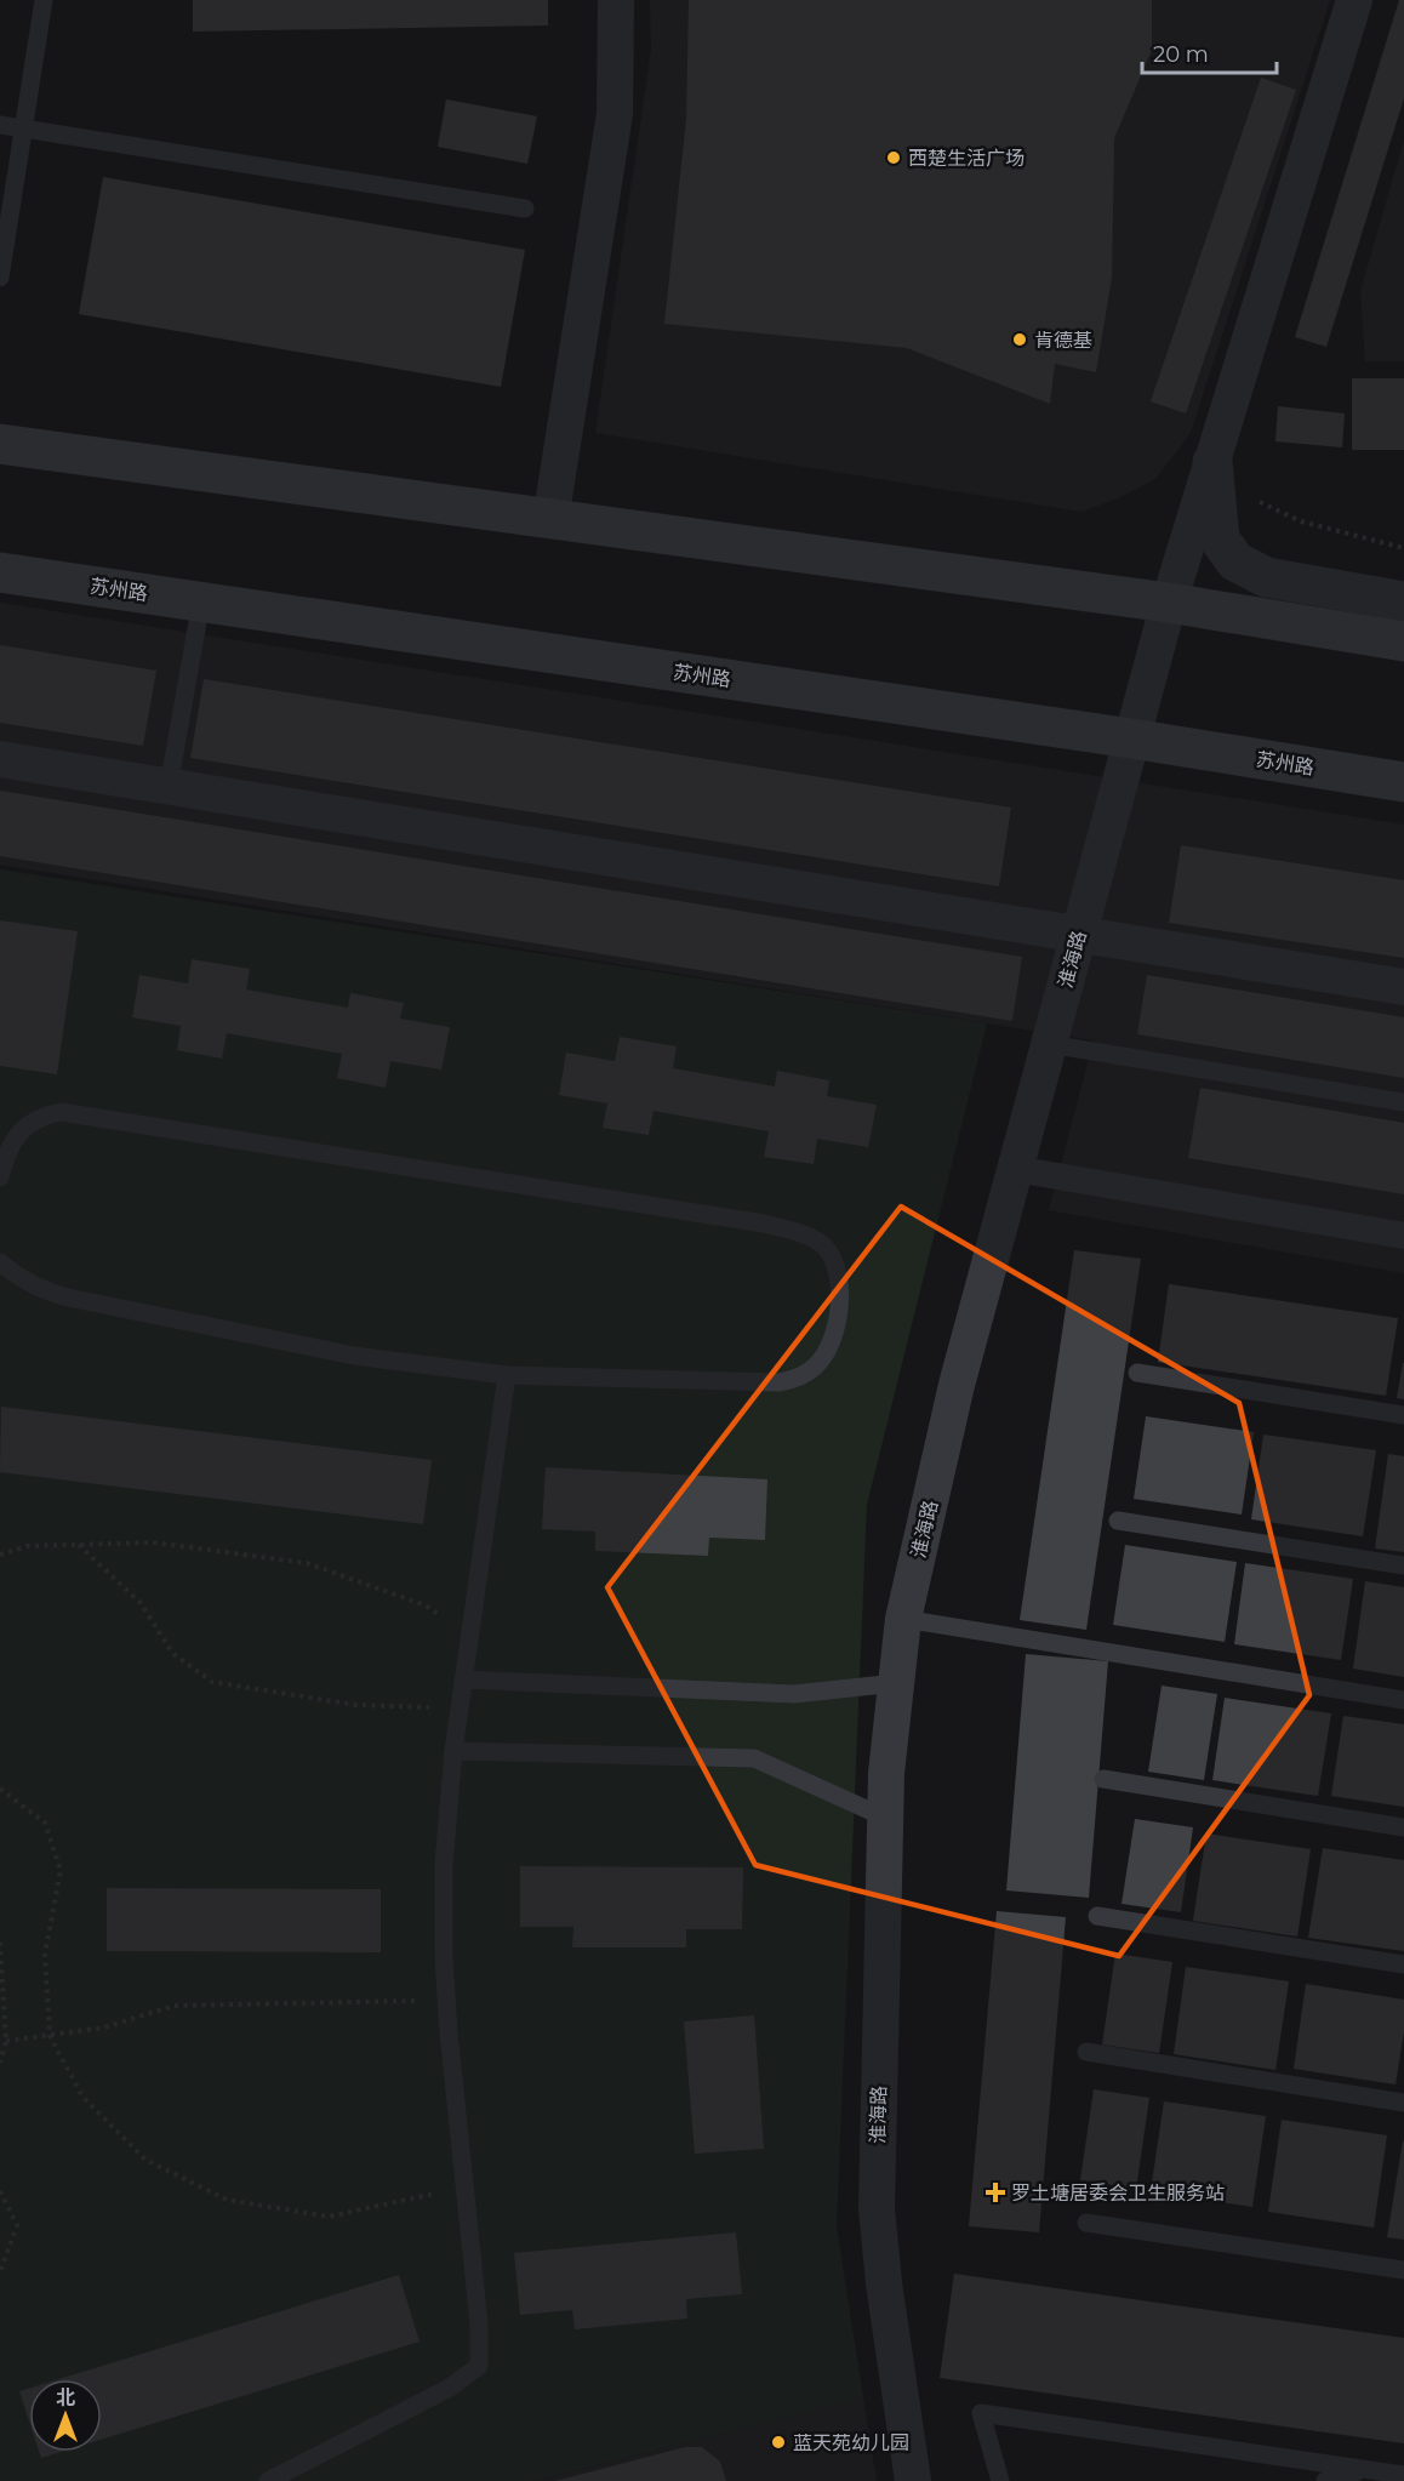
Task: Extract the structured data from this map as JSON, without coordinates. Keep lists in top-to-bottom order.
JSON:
{
  "streets": {
    "main road": ["苏州路"],
    "street": ["淮海路"]
  },
  "crossings": [
    ["苏州路", "淮海路"]
  ],
  "places": {
    "other": ["西楚生活广场", "肯德基", "蓝天苑幼儿园"],
    "health": ["罗土塘居委会卫生服务站"]
  },
  "scale_bar": "20 m",
  "north": "top"
}
